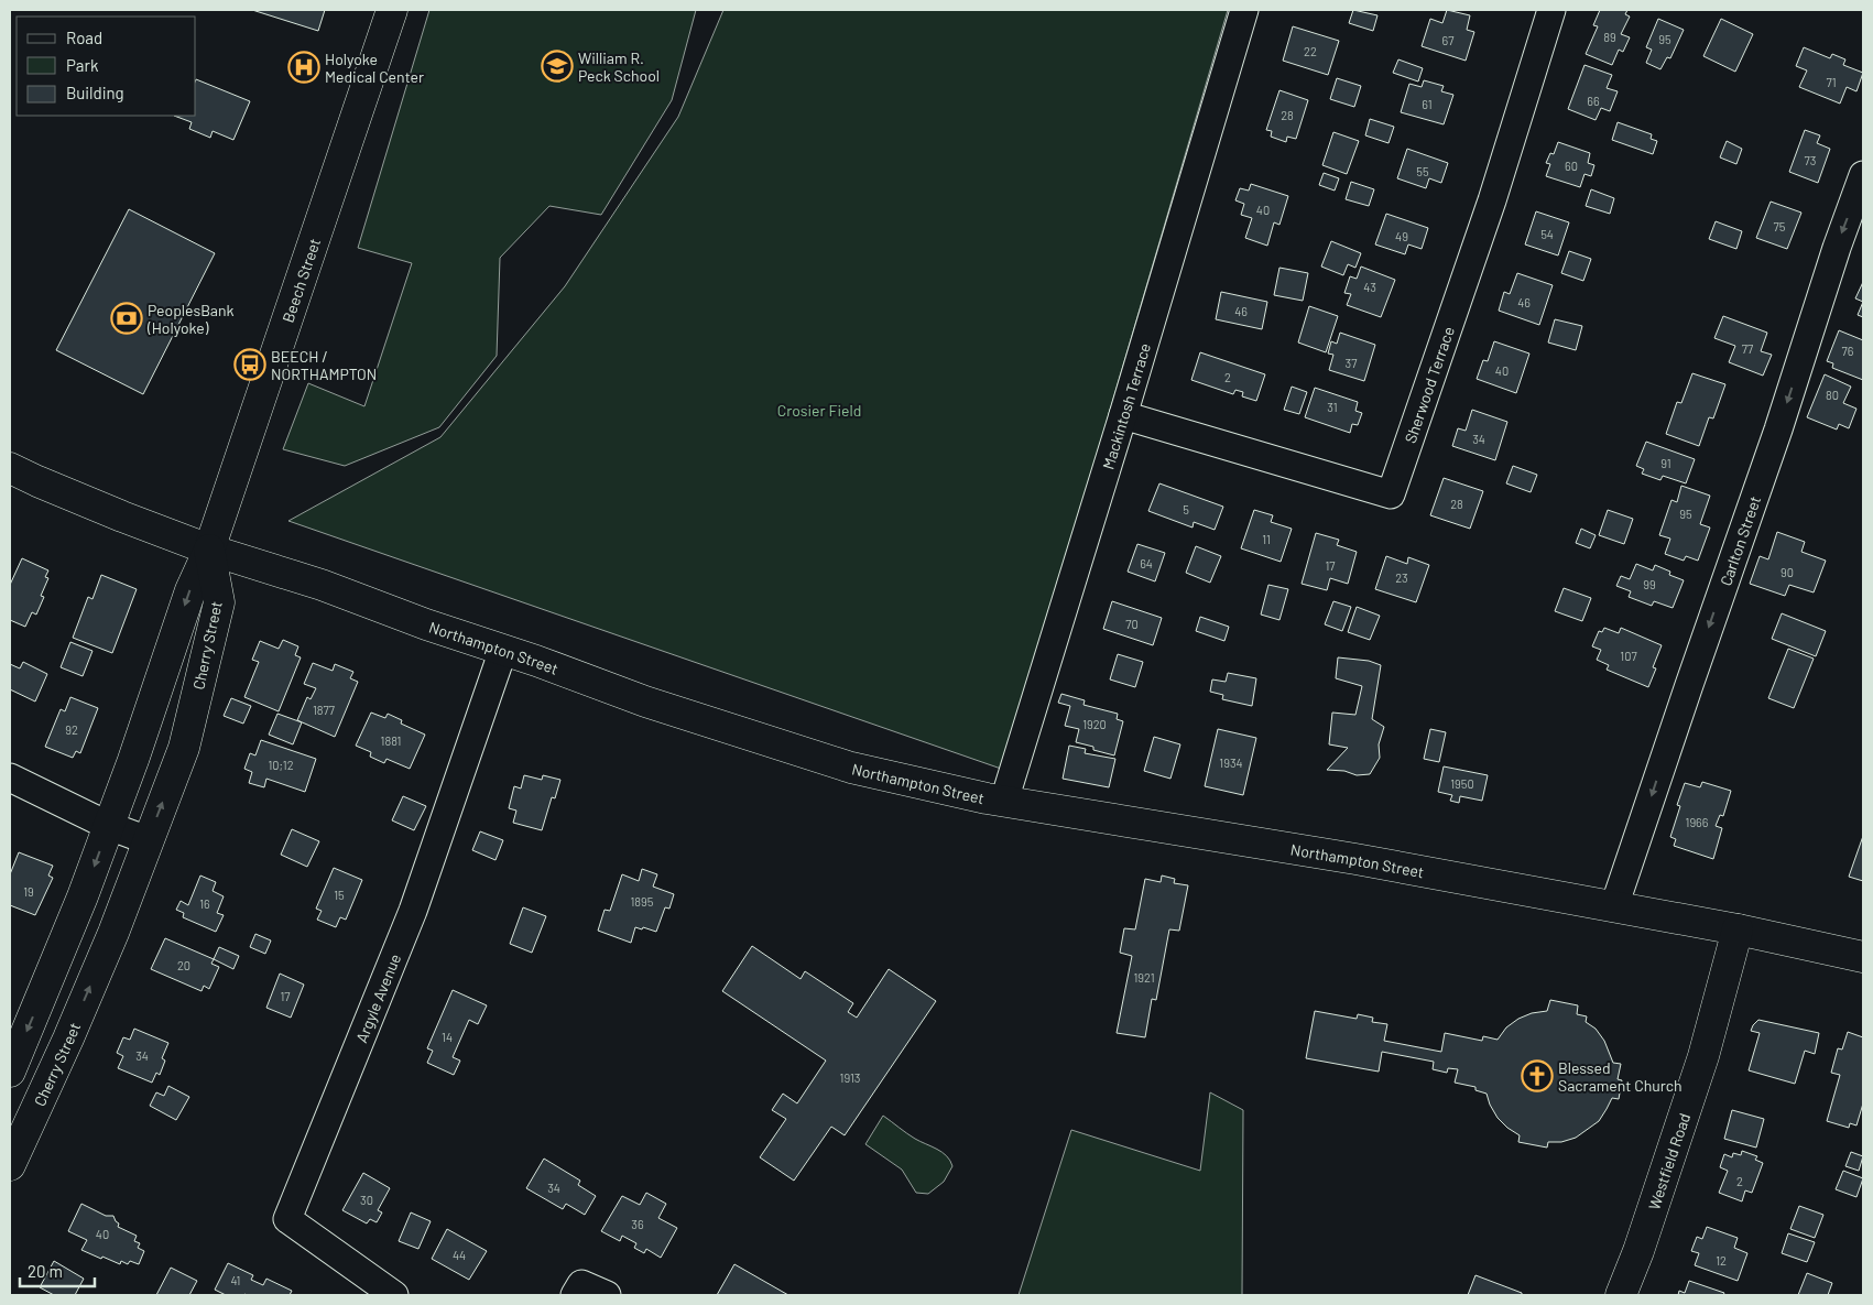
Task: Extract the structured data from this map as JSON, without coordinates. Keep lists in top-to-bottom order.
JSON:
{
  "streets": {
    "main road": [
      "Beech Street",
      "Cherry Street",
      "Northampton Street",
      "Westfield Road"
    ],
    "street": [
      "Sherwood Terrace",
      "Mackintosh Terrace",
      "Carlton Street",
      "Argyle Avenue"
    ]
  },
  "crossings": [
    ["Beech Street", "Cherry Street"],
    ["Beech Street", "Northampton Street"],
    ["Sherwood Terrace", "Mackintosh Terrace"],
    ["Mackintosh Terrace", "Northampton Street"],
    ["Carlton Street", "Northampton Street"],
    ["Cherry Street", "Northampton Street"],
    ["Northampton Street", "Argyle Avenue"],
    ["Northampton Street", "Westfield Road"]
  ],
  "one_way": ["Carlton Street"],
  "parks": ["Crosier Field"],
  "places": {
    "school or university": ["William R. Peck School"],
    "hospital": ["Holyoke Medical Center"],
    "bank": ["PeoplesBank (Holyoke)"],
    "bus stop": ["BEECH / NORTHAMPTON"],
    "church": ["Blessed Sacrament Church"]
  },
  "house_numbers": [
    "89",
    "95",
    "67",
    "22",
    "71",
    "66",
    "61",
    "28",
    "73",
    "60",
    "55",
    "40",
    "75",
    "54",
    "49",
    "43",
    "46",
    "46",
    "77",
    "76",
    "37",
    "40",
    "2",
    "80",
    "31",
    "34",
    "91",
    "28",
    "5",
    "95",
    "11",
    "64",
    "17",
    "90",
    "23",
    "99",
    "70",
    "107",
    "1877",
    "1920",
    "92",
    "1881",
    "1934",
    "10;12",
    "1950",
    "1966",
    "19",
    "15",
    "1895",
    "16",
    "20",
    "1921",
    "17",
    "14",
    "34",
    "1913",
    "2",
    "34",
    "30",
    "36",
    "40",
    "44",
    "12",
    "41"
  ],
  "legend": ["Road", "Park", "Building"],
  "scale_bar": "20 m"
}
